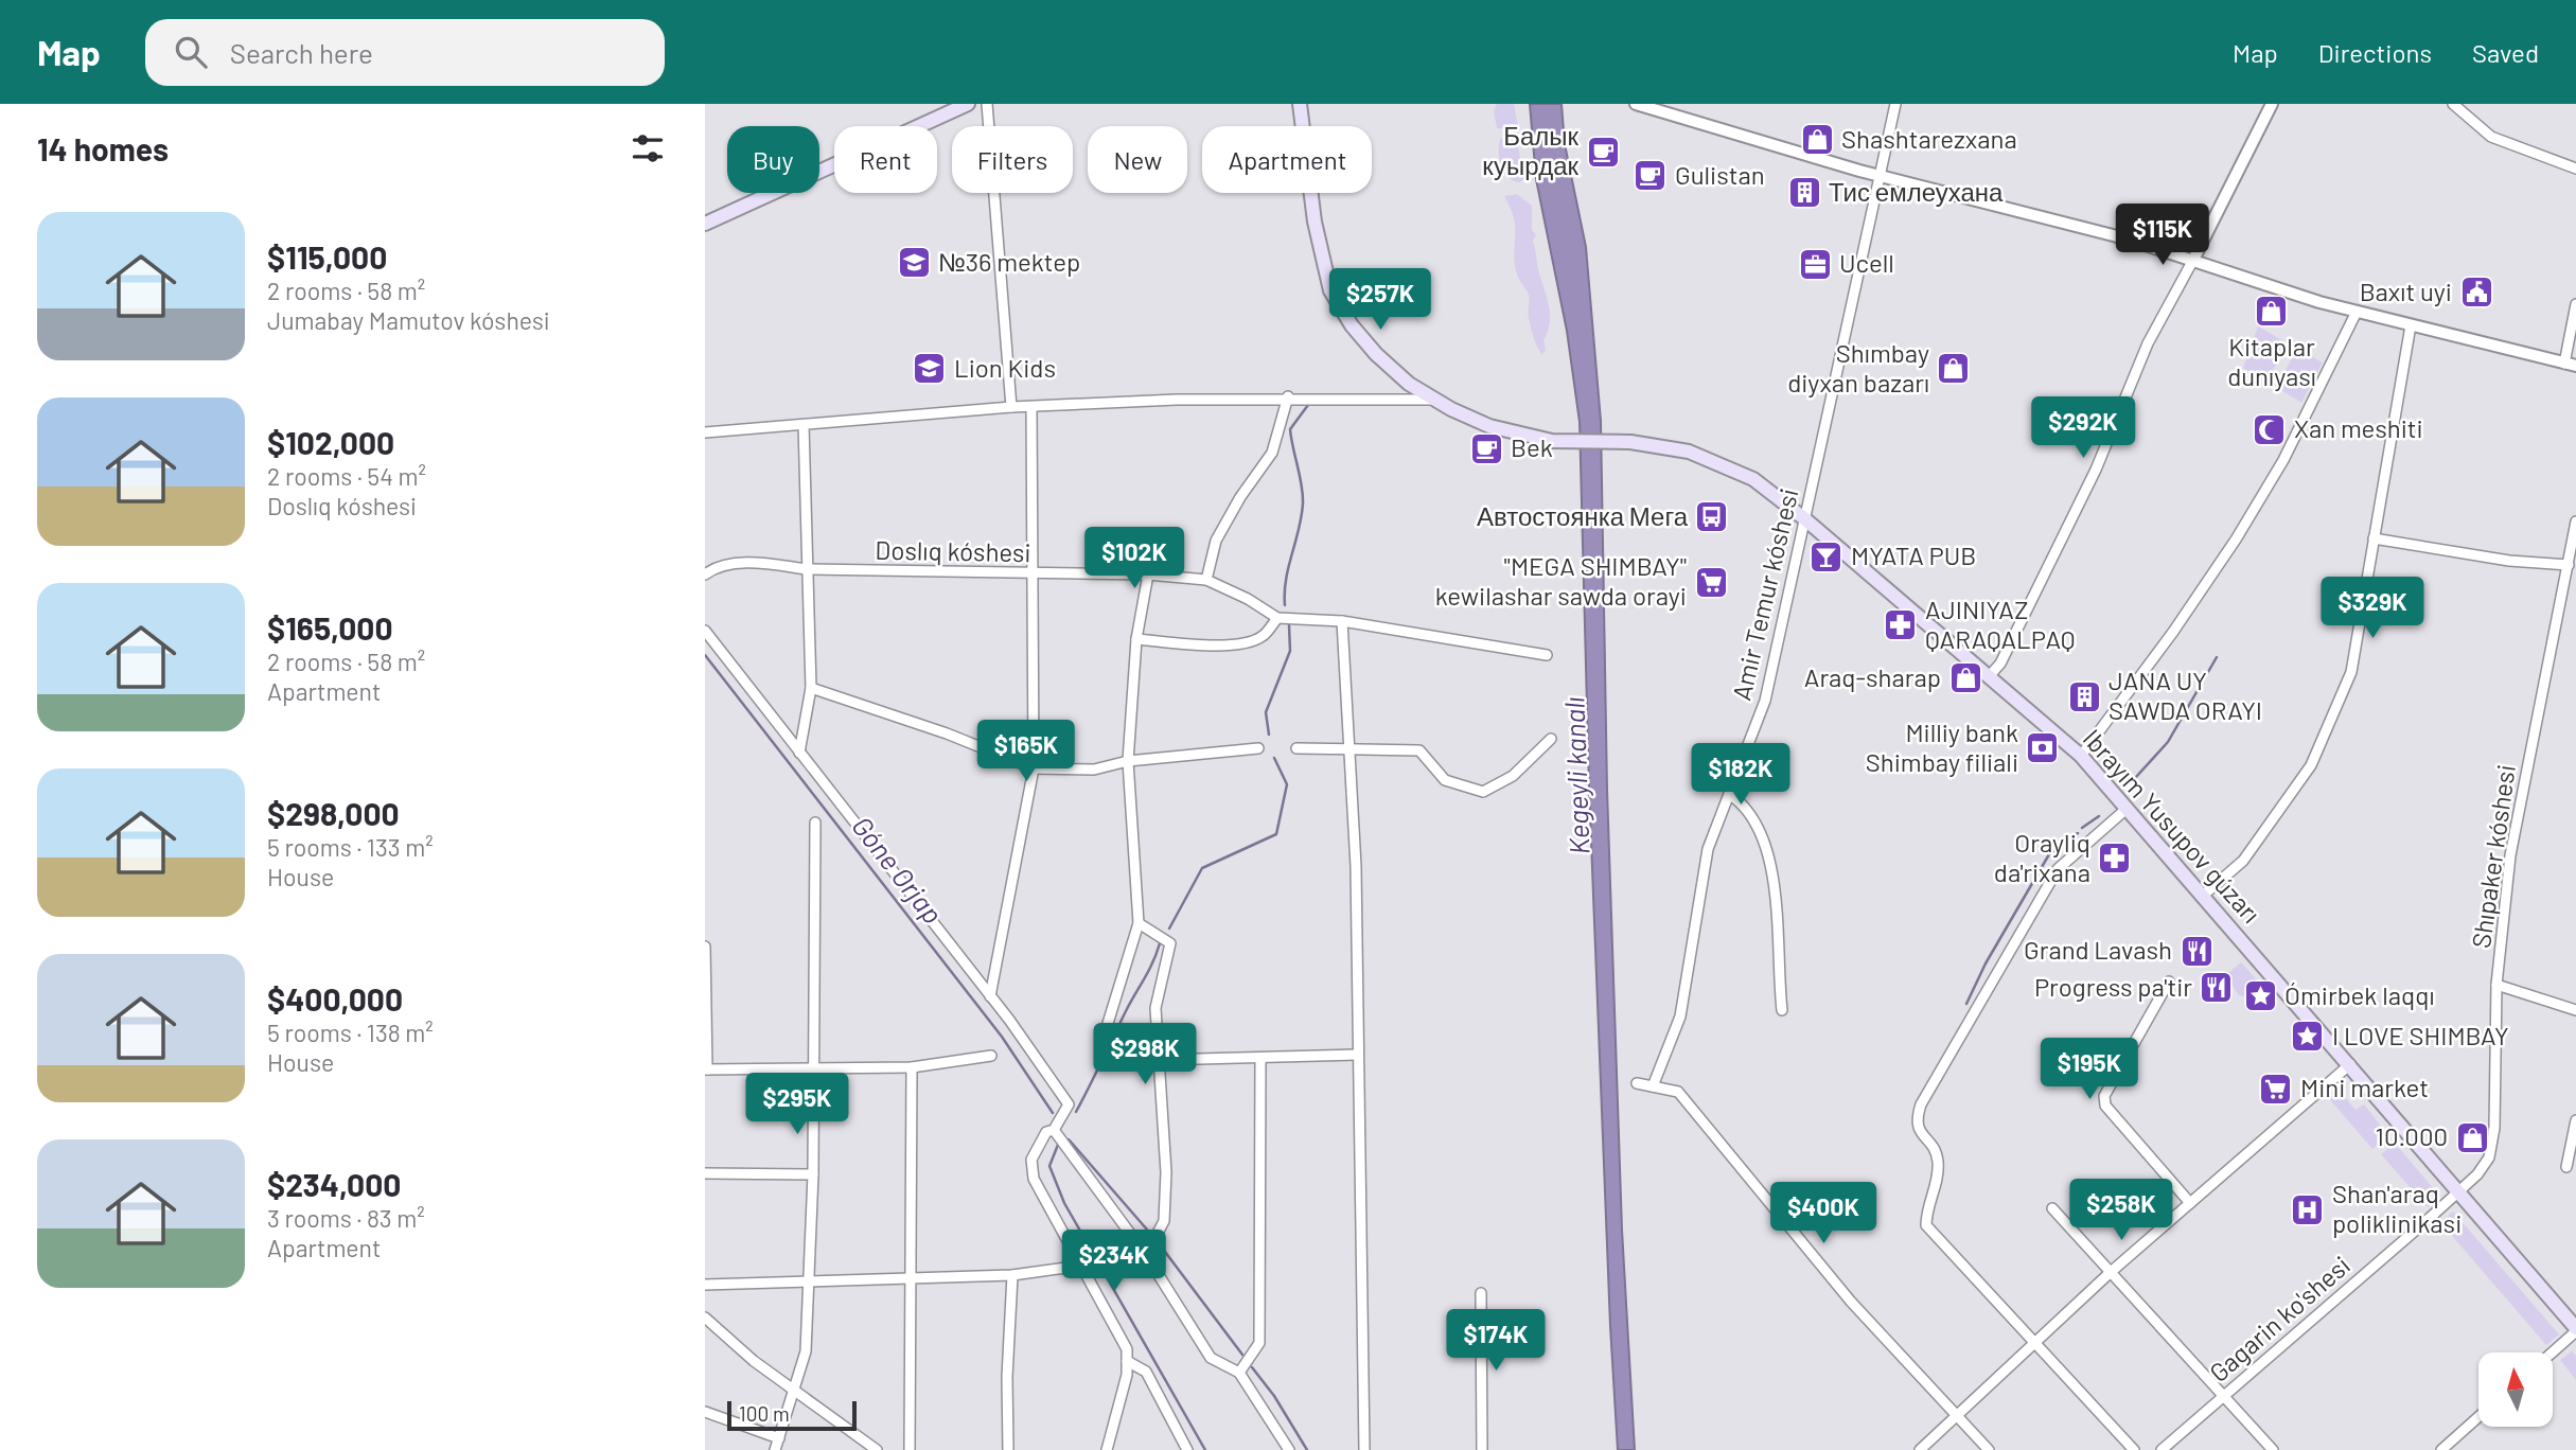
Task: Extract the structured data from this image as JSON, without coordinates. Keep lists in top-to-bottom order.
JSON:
{
  "streets": {
    "main road": ["Ibrayım Yusupov gúzarı"],
    "street": [
      "Doslıq kóshesi",
      "Amir Temur kóshesi",
      "Shıpaker kóshesi",
      "Gagarin ko'shesi"
    ]
  },
  "crossings": [
    ["Amir Temur kóshesi", "Ibrayım Yusupov gúzarı"],
    ["Ibrayım Yusupov gúzarı", "Shıpaker kóshesi"],
    ["Ibrayım Yusupov gúzarı", "Gagarin ko'shesi"],
    ["Shıpaker kóshesi", "Gagarin ko'shesi"]
  ],
  "water": ["Kegeyli kanalı", "Góne Orjap"],
  "places": {
    "shop": [
      "Shashtarezxana",
      "Kitaplar dunıyası",
      "Shımbay diyxan bazarı",
      "Araq-sharap",
      "10.000"
    ],
    "cafe": ["Балык куырдак", "Gulistan", "Bek"],
    "building": ["Тис емлеухана", "JANA UY SAWDA ORAYI"],
    "school or university": ["№36 mektep", "Lion Kids"],
    "office": ["Ucell"],
    "public building": ["Baxıt uyi"],
    "mosque": ["Xan meshiti"],
    "bus stop": ["Автостоянка Мега"],
    "bar": ["MYATA PUB"],
    "supermarket": ["\"MEGA SHIMBAY\" kewilashar sawda orayi", "Mini market"],
    "pharmacy": ["AJINIYAZ QARAQALPAQ", "Orayliq da'rixana"],
    "bank": ["Milliy bank Shimbay filiali"],
    "restaurant": ["Grand Lavash", "Progress pa'tir"],
    "place": ["Ómirbek laqqı", "I LOVE SHIMBAY"],
    "hospital": ["Shan'araq poliklinikasi"]
  },
  "scale_bar": "100 m",
  "north": "top",
  "page": {
    "header": "Map",
    "search": "Search here",
    "nav": ["Map", "Directions", "Saved"],
    "heading": "14 homes",
    "chip": [
      "Buy",
      "Rent",
      "Filters",
      "New",
      "Apartment"
    ],
    "list": [
      {
        "name": "$115,000",
        "note": "2 rooms · 58 m² · Jumabay Mamutov kóshesi"
      },
      {
        "name": "$102,000",
        "note": "2 rooms · 54 m² · Doslıq kóshesi"
      },
      {
        "name": "$165,000",
        "note": "2 rooms · 58 m² · Apartment"
      },
      {
        "name": "$298,000",
        "note": "5 rooms · 133 m² · House"
      },
      {
        "name": "$400,000",
        "note": "5 rooms · 138 m² · House"
      },
      {
        "name": "$234,000",
        "note": "3 rooms · 83 m² · Apartment"
      }
    ],
    "price": [
      "$115K",
      "$257K",
      "$292K",
      "$102K",
      "$329K",
      "$165K",
      "$182K",
      "$298K",
      "$195K",
      "$295K",
      "$258K",
      "$400K",
      "$234K",
      "$174K"
    ],
    "scale": "100 m"
  }
}
